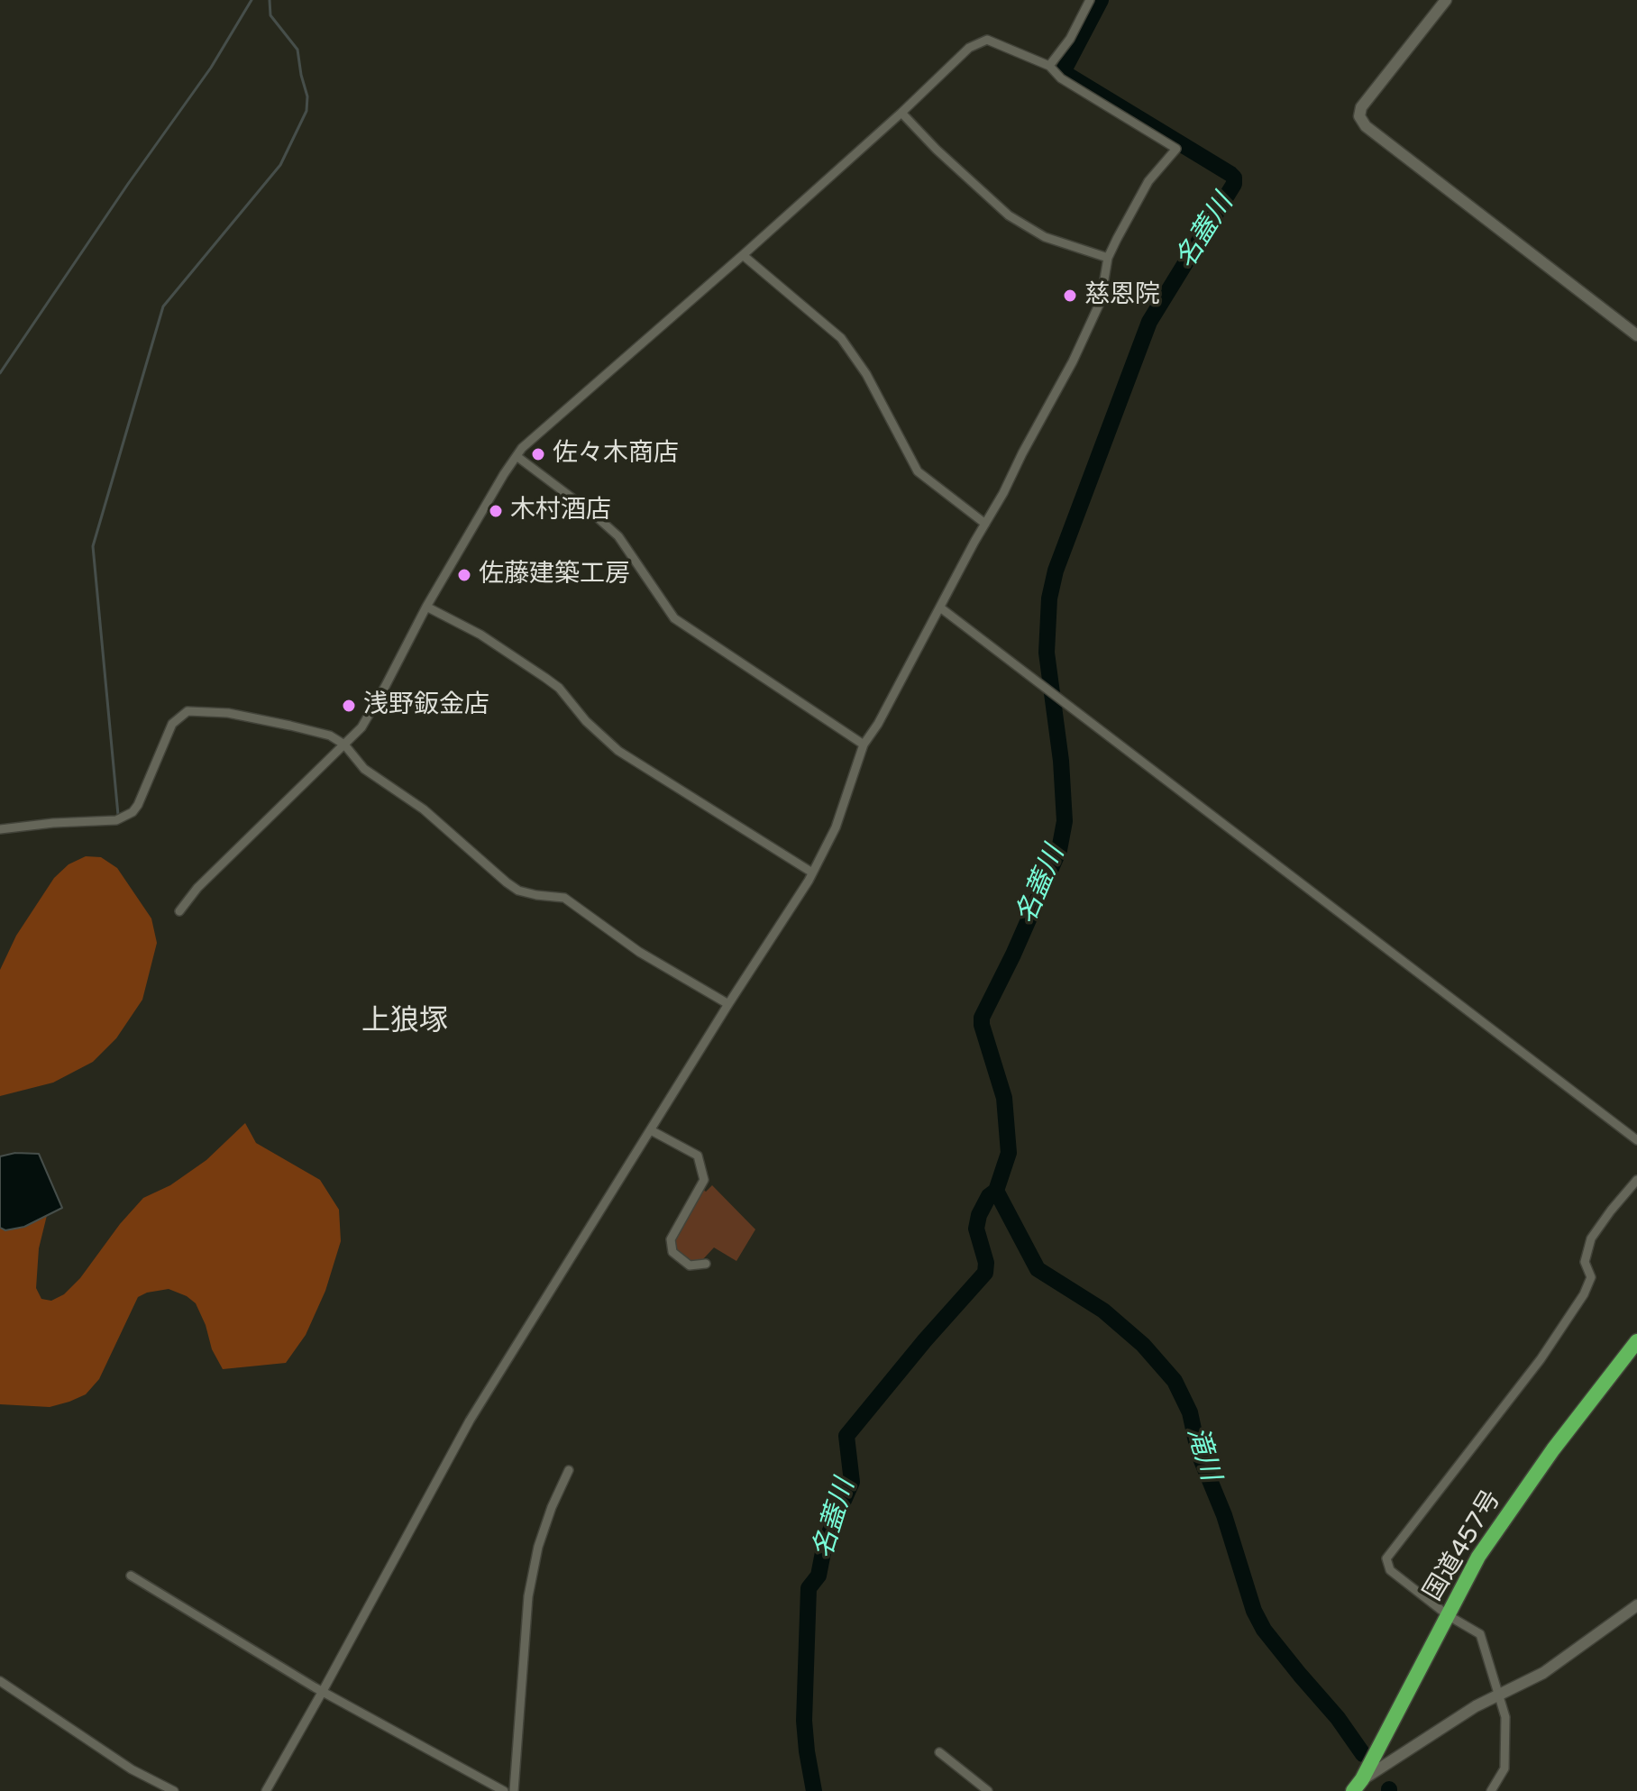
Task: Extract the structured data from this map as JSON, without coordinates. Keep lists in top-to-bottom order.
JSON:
{
  "streets": {
    "highway": ["国道457号"]
  },
  "districts": ["上狼塚"],
  "water": ["名蓋川", "滝川"],
  "places": [
    "慈恩院",
    "佐々木商店",
    "木村酒店",
    "佐藤建築工房",
    "浅野鈑金店"
  ]
}
